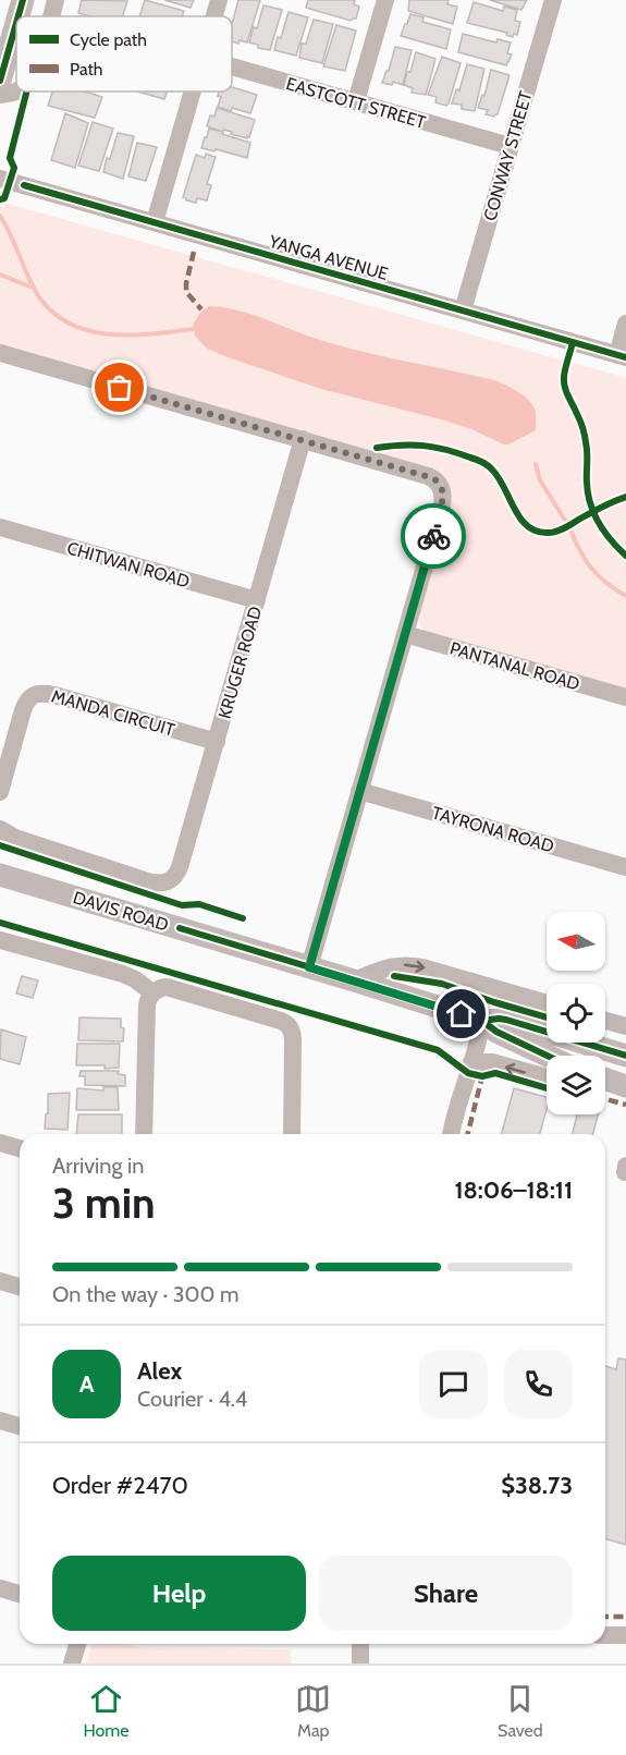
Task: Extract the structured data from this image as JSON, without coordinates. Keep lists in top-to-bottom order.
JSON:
{
  "streets": {
    "main road": ["DAVIS ROAD"],
    "street": [
      "EASTCOTT STREET",
      "CONWAY STREET",
      "YANGA AVENUE",
      "CHITWAN ROAD",
      "KRUGER ROAD",
      "PANTANAL ROAD",
      "MANDA CIRCUIT",
      "TAYRONA ROAD"
    ]
  },
  "crossings": [
    ["EASTCOTT STREET", "CONWAY STREET"],
    ["CONWAY STREET", "YANGA AVENUE"],
    ["CHITWAN ROAD", "KRUGER ROAD"],
    ["KRUGER ROAD", "MANDA CIRCUIT"]
  ],
  "legend": ["Cycle path", "Path"],
  "north": "left",
  "page": {
    "heading": ["3 min", "Arriving in", "18:06–18:11"],
    "panel": [
      "Alex",
      "Courier · 4.4",
      "Order #2470",
      "$38.73"
    ],
    "bar": "On the way · 300 m",
    "round": "A",
    "buttons": ["Help", "Share"],
    "tabs": ["Home", "Map", "Saved"]
  }
}
